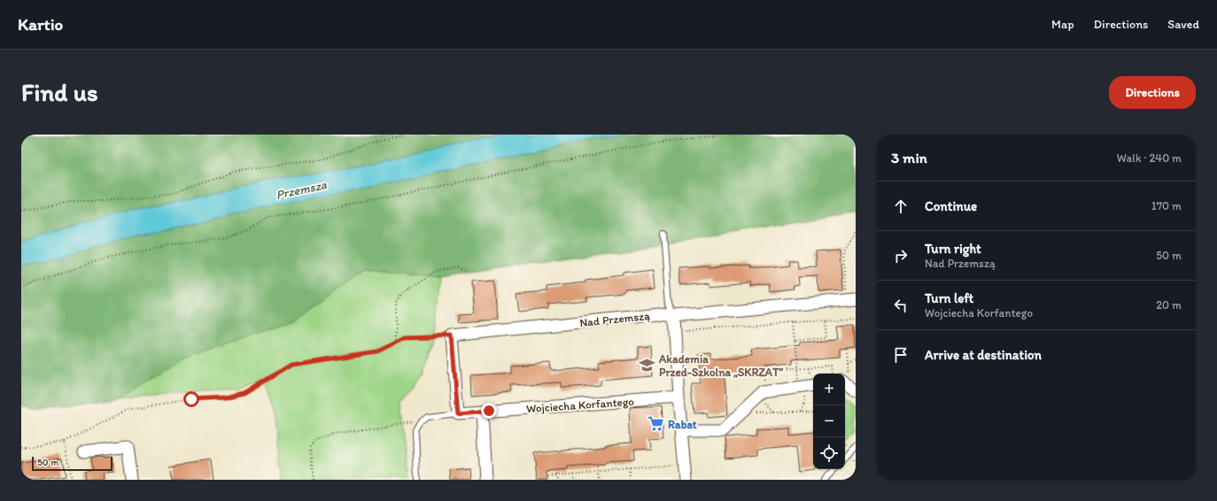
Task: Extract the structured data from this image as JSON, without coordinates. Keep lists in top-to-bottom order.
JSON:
{
  "streets": {
    "street": ["Nad Przemszą", "Wojciecha Korfantego"]
  },
  "water": ["Przemsza"],
  "places": {
    "school or university": ["Akademia Przed-Szkolna „SKRZAT”"],
    "supermarket": ["Rabat"]
  },
  "scale_bar": "50 m",
  "page": {
    "header": "Kartio",
    "nav": ["Map", "Directions", "Saved"],
    "buttons": "Directions",
    "title": "Find us",
    "heading": ["3 min", "Walk · 240 m"],
    "list": [
      ["Continue", "170 m"],
      ["Turn right", "Nad Przemszą", "50 m"],
      ["Turn left", "Wojciecha Korfantego", "20 m"],
      "Arrive at destination"
    ],
    "map_buttons": ["+", "−"],
    "scale": "50 m"
  }
}
